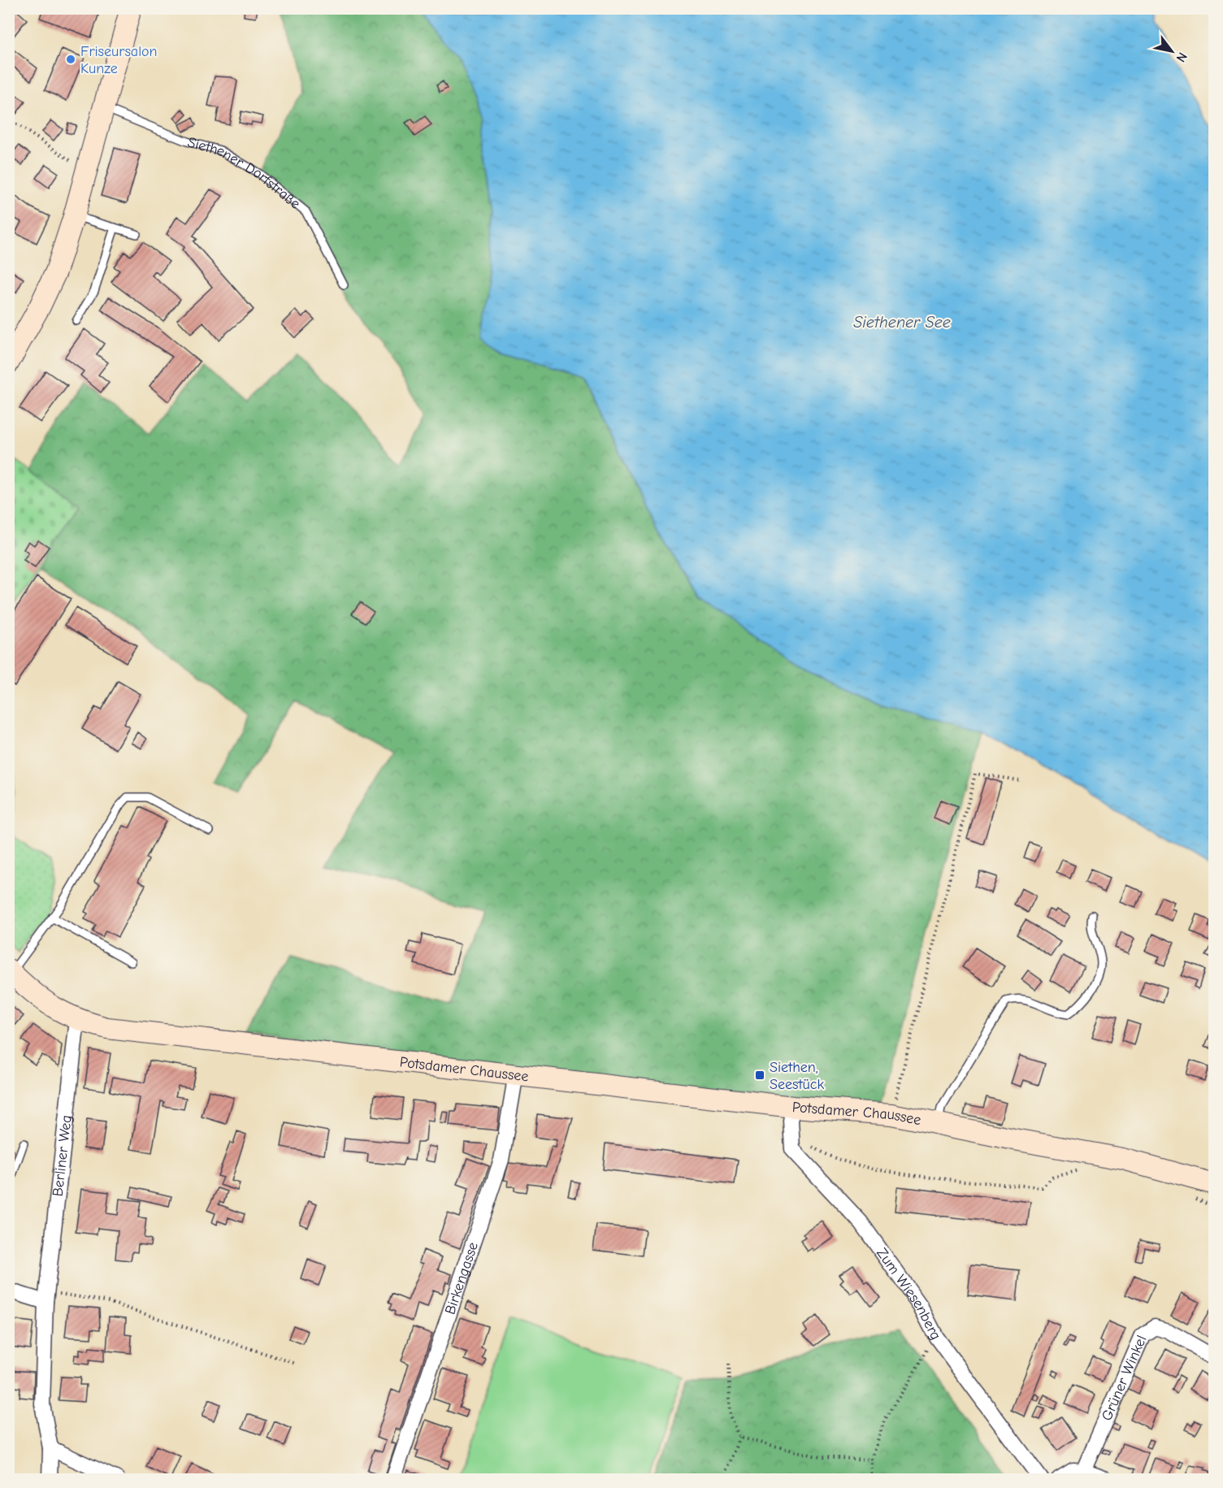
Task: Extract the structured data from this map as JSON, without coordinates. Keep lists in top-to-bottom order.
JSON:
{
  "streets": {
    "main road": ["Potsdamer Chaussee"],
    "street": [
      "Berliner Weg",
      "Birkengasse",
      "Zum Wiesenberg",
      "Grüner Winkel"
    ],
    "lane": ["Siethener Dorfstraße"]
  },
  "crossings": [
    ["Potsdamer Chaussee", "Berliner Weg"],
    ["Potsdamer Chaussee", "Birkengasse"],
    ["Potsdamer Chaussee", "Zum Wiesenberg"]
  ],
  "water": ["Siethener See"],
  "places": {
    "other": ["Friseursalon Kunze"],
    "transit": ["Siethen, Seestück"]
  },
  "north": "bottom right"
}
